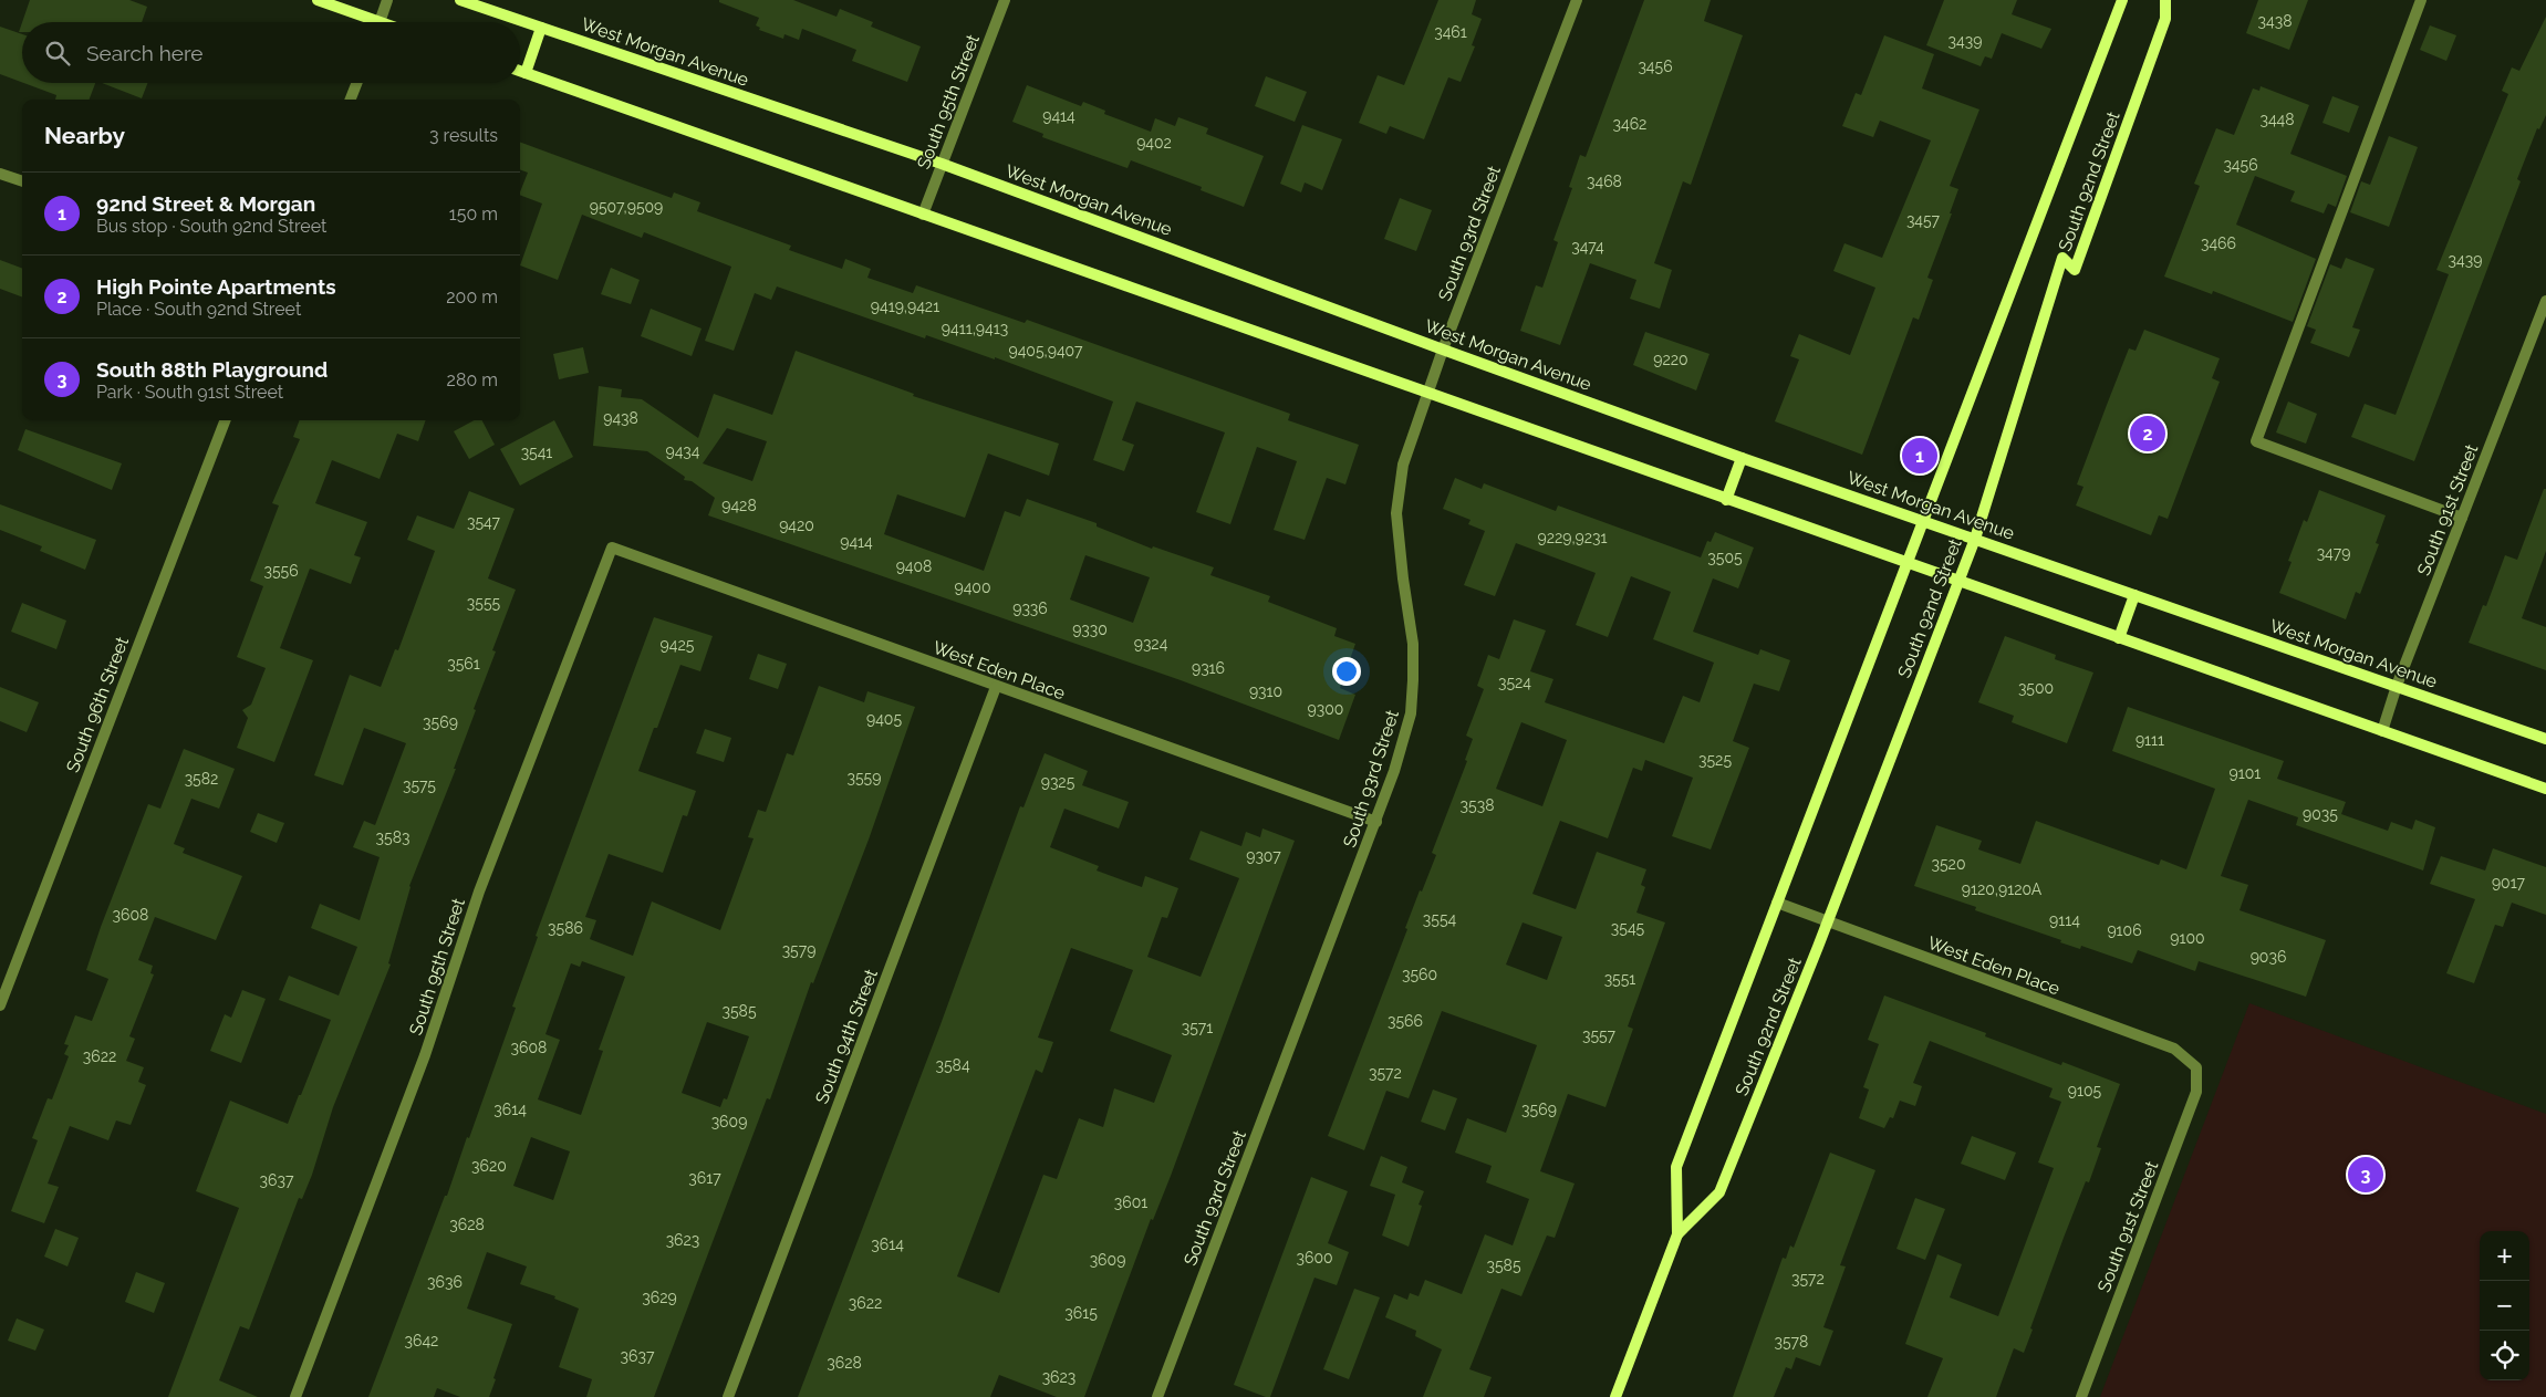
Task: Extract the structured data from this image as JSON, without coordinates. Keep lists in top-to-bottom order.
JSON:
{
  "streets": {
    "street": [
      "West Morgan Avenue",
      "South 95th Street",
      "South 92nd Street",
      "South 93rd Street",
      "South 91st Street",
      "West Eden Place",
      "South 96th Street",
      "South 94th Street"
    ]
  },
  "crossings": [
    ["West Morgan Avenue", "South 95th Street"],
    ["West Morgan Avenue", "South 92nd Street"],
    ["West Morgan Avenue", "South 93rd Street"],
    ["West Morgan Avenue", "South 91st Street"],
    ["South 95th Street", "West Eden Place"],
    ["South 92nd Street", "West Eden Place"],
    ["South 93rd Street", "West Eden Place"],
    ["South 91st Street", "West Eden Place"],
    ["West Eden Place", "South 94th Street"]
  ],
  "house_numbers": [
    "3438",
    "3461",
    "3439",
    "3456",
    "9414",
    "3448",
    "3462",
    "9402",
    "3456",
    "3468",
    "9507,9509",
    "3457",
    "3466",
    "3474",
    "3439",
    "9419,9421",
    "9411,9413",
    "9405,9407",
    "9220",
    "9438",
    "9434",
    "3541",
    "9428",
    "3547",
    "9420",
    "9229,9231",
    "9414",
    "3479",
    "3505",
    "9408",
    "3556",
    "9400",
    "3555",
    "9336",
    "9330",
    "9324",
    "9425",
    "3561",
    "9316",
    "3524",
    "3500",
    "9310",
    "9300",
    "9405",
    "3569",
    "9111",
    "3525",
    "9101",
    "3559",
    "3582",
    "9325",
    "3575",
    "3538",
    "9035",
    "3583",
    "9307",
    "3520",
    "9017",
    "9120,9120A",
    "3608",
    "3554",
    "9114",
    "3586",
    "3545",
    "9106",
    "9100",
    "3579",
    "9036",
    "3560",
    "3551",
    "3585",
    "3566",
    "3571",
    "3557",
    "3608",
    "3622",
    "3584",
    "3572",
    "9105",
    "3614",
    "3569",
    "3609",
    "3620",
    "3617",
    "3637",
    "3601",
    "3628",
    "3623",
    "3614",
    "3600",
    "3609",
    "3585",
    "3572",
    "3636",
    "3629",
    "3622",
    "3615",
    "3642",
    "3578",
    "3637",
    "3628",
    "3623"
  ],
  "page": {
    "search": "Search here",
    "heading": ["Nearby", "3 results"],
    "list": [
      {
        "mark": "1",
        "name": "92nd Street & Morgan",
        "note": "Bus stop · South 92nd Street",
        "value": "150 m"
      },
      {
        "mark": "2",
        "name": "High Pointe Apartments",
        "note": "Place · South 92nd Street",
        "value": "200 m"
      },
      {
        "mark": "3",
        "name": "South 88th Playground",
        "note": "Park · South 91st Street",
        "value": "280 m"
      }
    ],
    "pins": ["2", "1", "3"],
    "map_buttons": ["+", "−"]
  }
}
